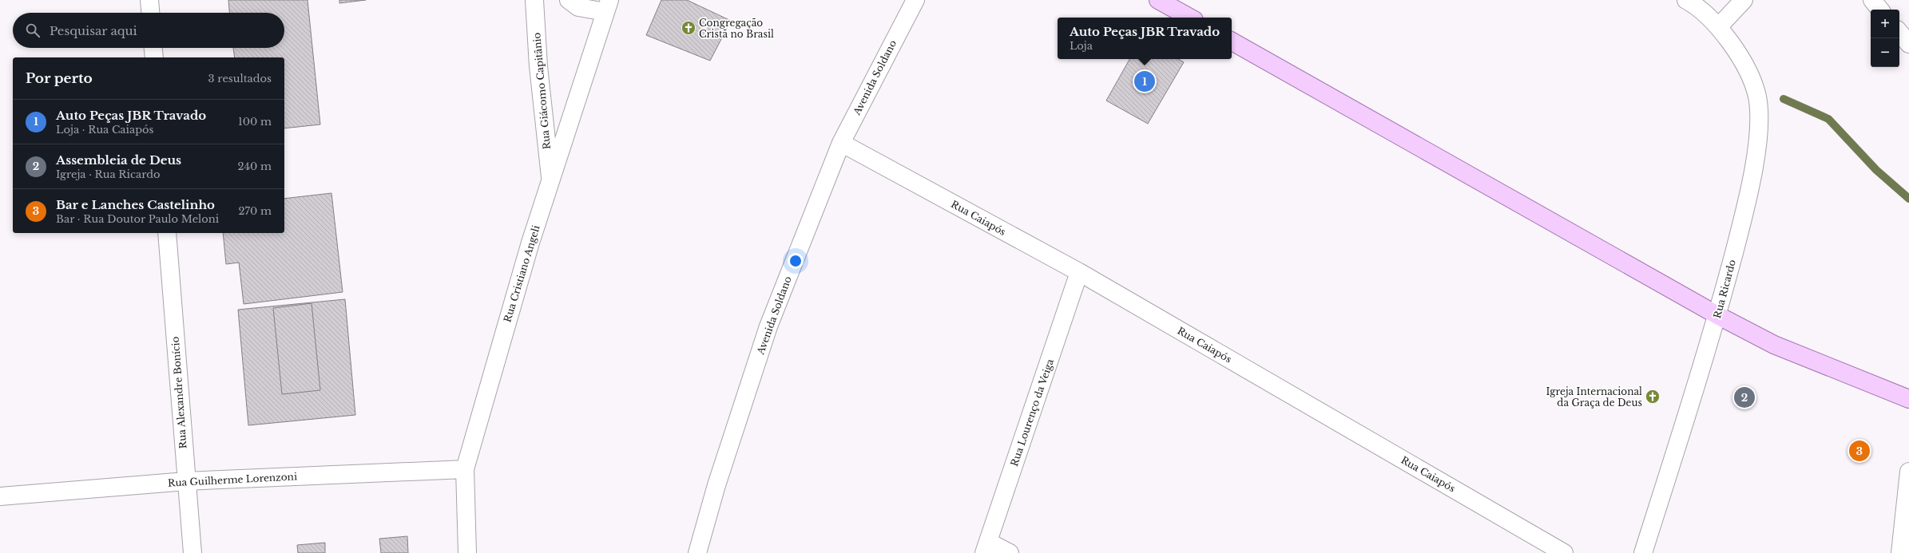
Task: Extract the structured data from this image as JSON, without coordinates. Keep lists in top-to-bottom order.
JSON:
{
  "streets": {
    "street": [
      "Avenida Soldano",
      "Rua Giácomo Capitânio",
      "Rua Caiapós",
      "Rua Cristiano Angeli",
      "Rua Ricardo",
      "Rua Alexandre Bonício",
      "Rua Lourenço da Veiga",
      "Rua Guilherme Lorenzoni"
    ]
  },
  "crossings": [
    ["Avenida Soldano", "Rua Caiapós"],
    ["Rua Giácomo Capitânio", "Rua Cristiano Angeli"],
    ["Rua Caiapós", "Rua Lourenço da Veiga"],
    ["Rua Cristiano Angeli", "Rua Guilherme Lorenzoni"],
    ["Rua Alexandre Bonício", "Rua Guilherme Lorenzoni"]
  ],
  "places": {
    "church": ["Congregação Cristã no Brasil", "Igreja Internacional da Graça de Deus"]
  },
  "page": {
    "map_buttons": ["+", "−"],
    "search": "Pesquisar aqui",
    "popup": ["Auto Peças JBR Travado", "Loja"],
    "heading": ["Por perto", "3 resultados"],
    "pins": ["1", "2", "3"],
    "list": [
      {
        "mark": "1",
        "name": "Auto Peças JBR Travado",
        "note": "Loja · Rua Caiapós",
        "value": "100 m"
      },
      {
        "mark": "2",
        "name": "Assembleia de Deus",
        "note": "Igreja · Rua Ricardo",
        "value": "240 m"
      },
      {
        "mark": "3",
        "name": "Bar e Lanches Castelinho",
        "note": "Bar · Rua Doutor Paulo Meloni",
        "value": "270 m"
      }
    ]
  }
}
